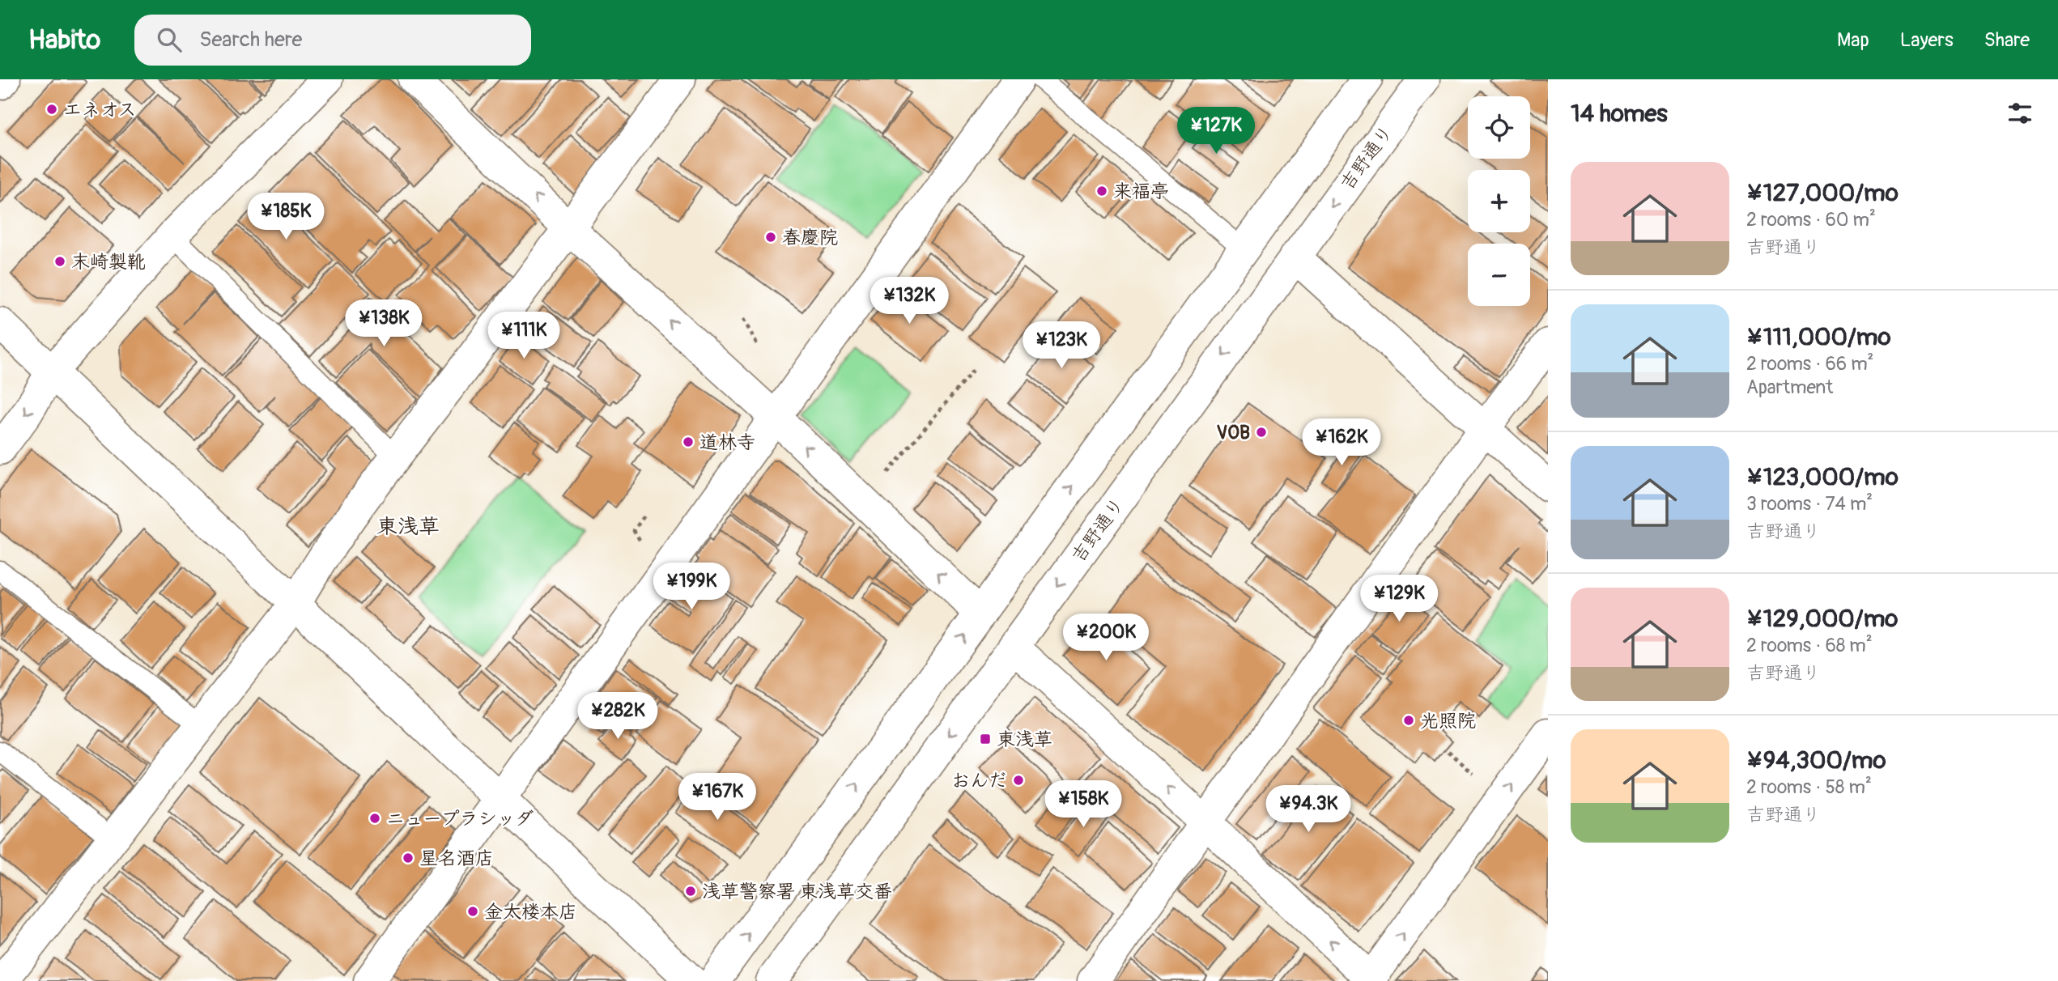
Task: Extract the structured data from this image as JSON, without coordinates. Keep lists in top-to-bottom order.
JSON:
{
  "streets": {
    "street": ["吉野通り"]
  },
  "districts": ["東浅草"],
  "places": {
    "other": [
      "エネオス",
      "来福亭",
      "春慶院",
      "末崎製靴",
      "VOB",
      "道林寺",
      "光照院",
      "おんだ",
      "ニュープラシッダ",
      "星名酒店",
      "浅草警察署 東浅草交番",
      "金太楼本店"
    ],
    "transit": ["東浅草"]
  },
  "page": {
    "header": "Habito",
    "search": "Search here",
    "nav": ["Map", "Layers", "Share"],
    "heading": "14 homes",
    "map_buttons": ["+", "−"],
    "price": [
      "¥127K",
      "¥185K",
      "¥132K",
      "¥138K",
      "¥111K",
      "¥123K",
      "¥162K",
      "¥199K",
      "¥129K",
      "¥200K",
      "¥282K",
      "¥167K",
      "¥158K",
      "¥94.3K"
    ],
    "list": [
      {
        "name": "¥127,000/mo",
        "note": "2 rooms · 60 m² · 吉野通り"
      },
      {
        "name": "¥111,000/mo",
        "note": "2 rooms · 66 m² · Apartment"
      },
      {
        "name": "¥123,000/mo",
        "note": "3 rooms · 74 m² · 吉野通り"
      },
      {
        "name": "¥129,000/mo",
        "note": "2 rooms · 68 m² · 吉野通り"
      },
      {
        "name": "¥94,300/mo",
        "note": "2 rooms · 58 m² · 吉野通り"
      }
    ]
  }
}
